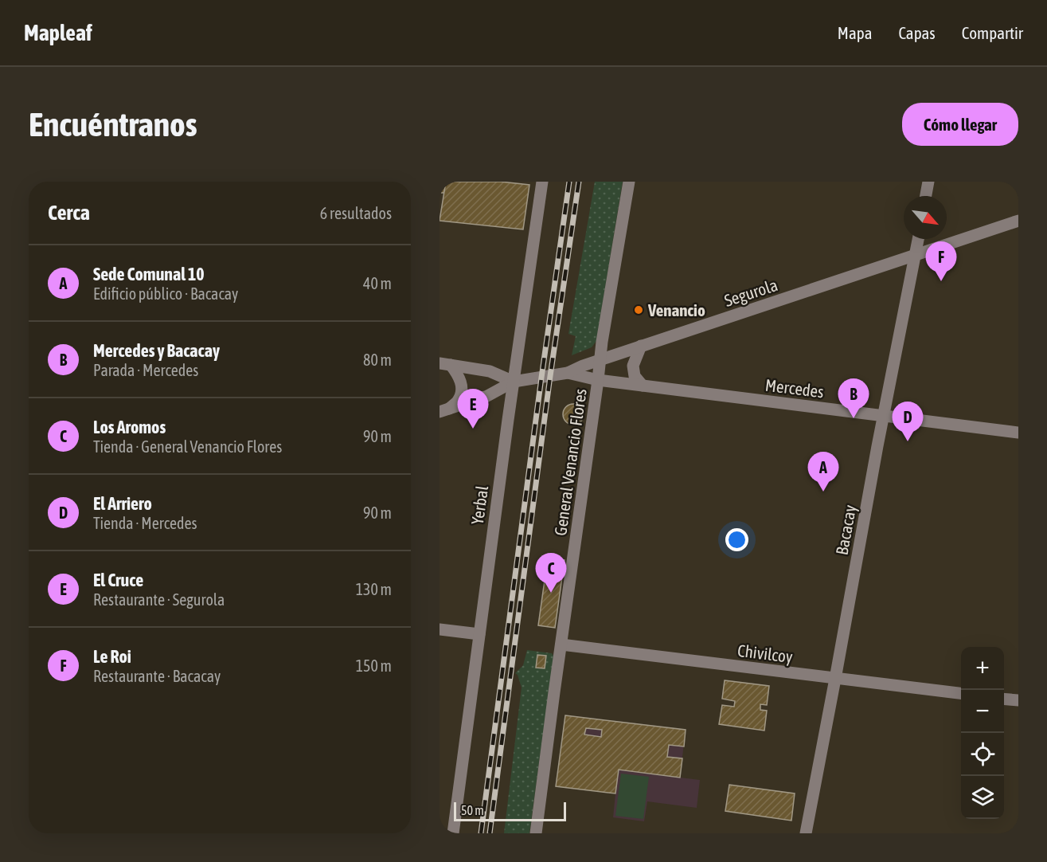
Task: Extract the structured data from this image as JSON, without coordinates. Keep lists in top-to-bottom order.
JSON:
{
  "streets": {
    "street": [
      "Segurola",
      "Mercedes",
      "General Venancio Flores",
      "Yerbal",
      "Bacacay",
      "Chivilcoy"
    ]
  },
  "crossings": [
    ["Segurola", "Mercedes"],
    ["Segurola", "General Venancio Flores"],
    ["Segurola", "Yerbal"],
    ["Segurola", "Bacacay"],
    ["Mercedes", "General Venancio Flores"],
    ["Mercedes", "Bacacay"],
    ["General Venancio Flores", "Chivilcoy"],
    ["Bacacay", "Chivilcoy"]
  ],
  "places": ["Venancio"],
  "scale_bar": "50 m",
  "north": "bottom right",
  "page": {
    "header": "Mapleaf",
    "nav": ["Mapa", "Capas", "Compartir"],
    "buttons": "Cómo llegar",
    "title": "Encuéntranos",
    "heading": ["Cerca", "6 resultados"],
    "pins": [
      "F",
      "B",
      "E",
      "D",
      "A",
      "C"
    ],
    "list": [
      {
        "mark": "A",
        "name": "Sede Comunal 10",
        "note": "Edificio público · Bacacay",
        "value": "40 m"
      },
      {
        "mark": "B",
        "name": "Mercedes y Bacacay",
        "note": "Parada · Mercedes",
        "value": "80 m"
      },
      {
        "mark": "C",
        "name": "Los Aromos",
        "note": "Tienda · General Venancio Flores",
        "value": "90 m"
      },
      {
        "mark": "D",
        "name": "El Arriero",
        "note": "Tienda · Mercedes",
        "value": "90 m"
      },
      {
        "mark": "E",
        "name": "El Cruce",
        "note": "Restaurante · Segurola",
        "value": "130 m"
      },
      {
        "mark": "F",
        "name": "Le Roi",
        "note": "Restaurante · Bacacay",
        "value": "150 m"
      }
    ],
    "map_buttons": ["+", "−"],
    "scale": "50 m"
  }
}
